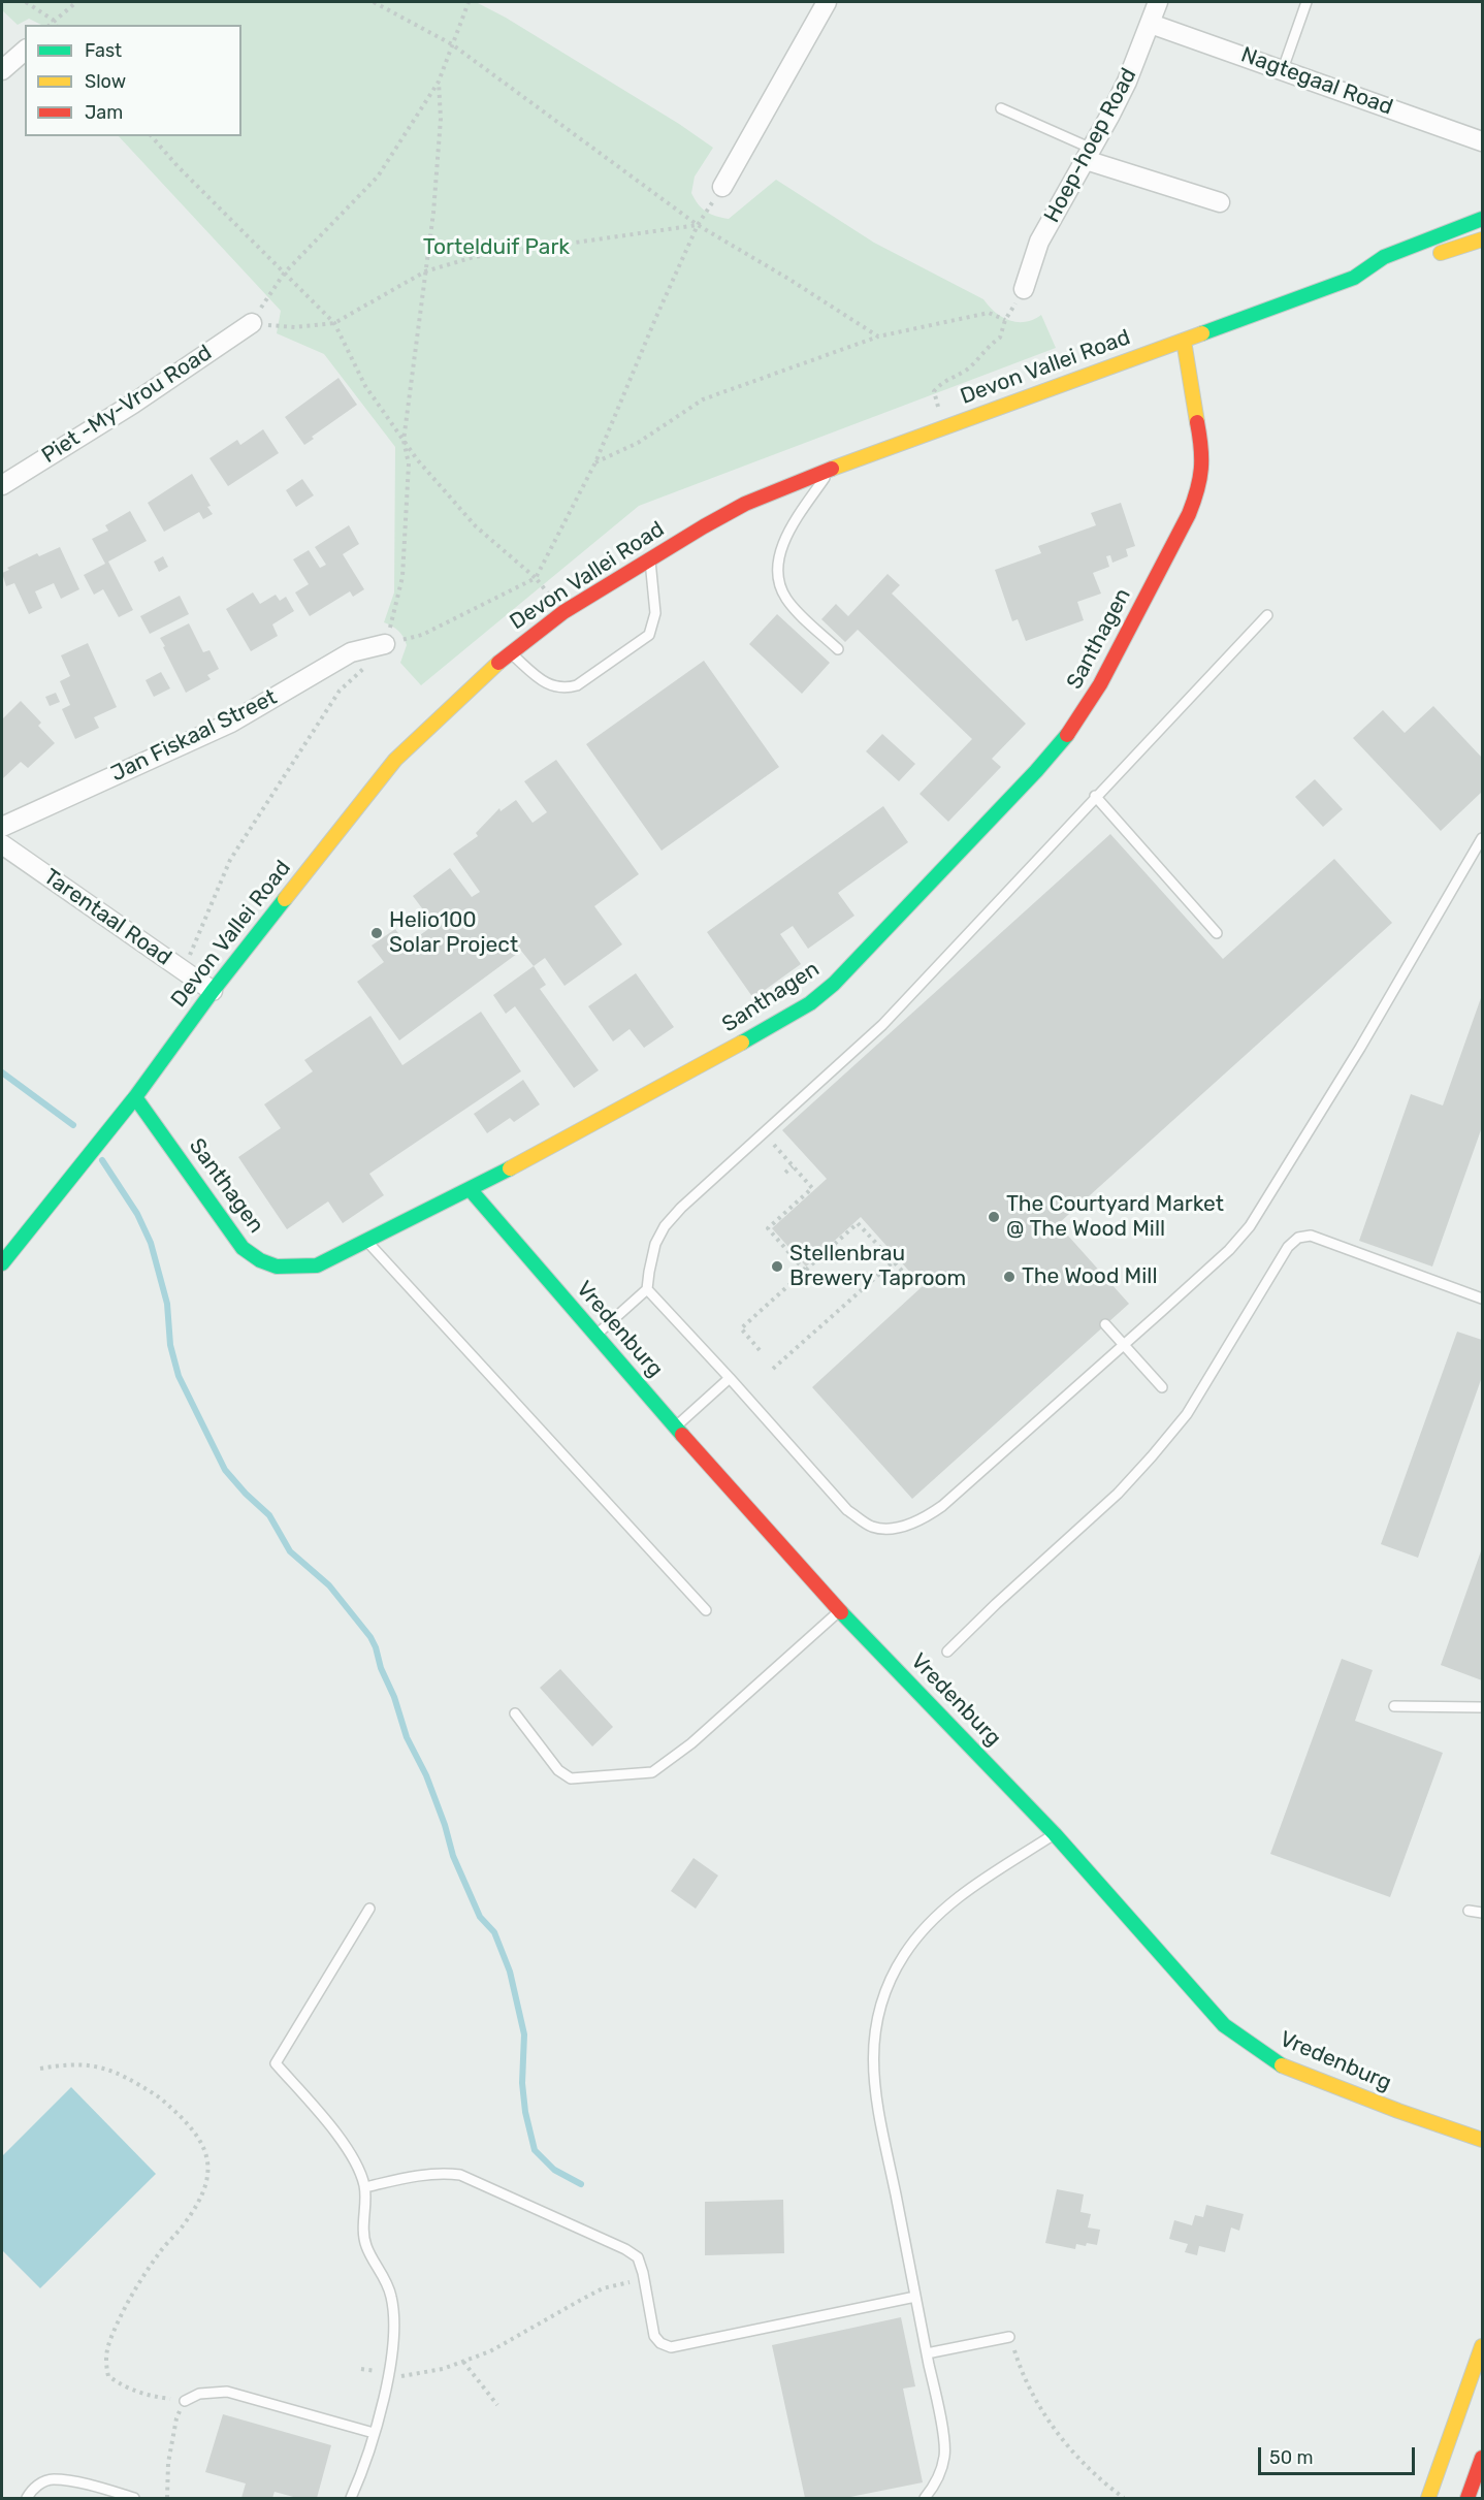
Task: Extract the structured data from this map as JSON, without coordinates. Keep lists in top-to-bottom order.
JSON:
{
  "streets": {
    "street": [
      "Nagtegaal Road",
      "Hoep-hoep Road",
      "Devon Vallei Road",
      "Piet -My-Vrou Road",
      "Santhagen",
      "Jan Fiskaal Street",
      "Tarentaal Road",
      "Vredenburg"
    ]
  },
  "crossings": [
    ["Nagtegaal Road", "Hoep-hoep Road"],
    ["Devon Vallei Road", "Santhagen"],
    ["Devon Vallei Road", "Tarentaal Road"],
    ["Santhagen", "Vredenburg"]
  ],
  "parks": ["Tortelduif Park"],
  "places": [
    "Helio100 Solar Project",
    "The Courtyard Market @ The Wood Mill",
    "Stellenbrau Brewery Taproom",
    "The Wood Mill"
  ],
  "legend": ["Fast", "Slow", "Jam"],
  "scale_bar": "50 m"
}
